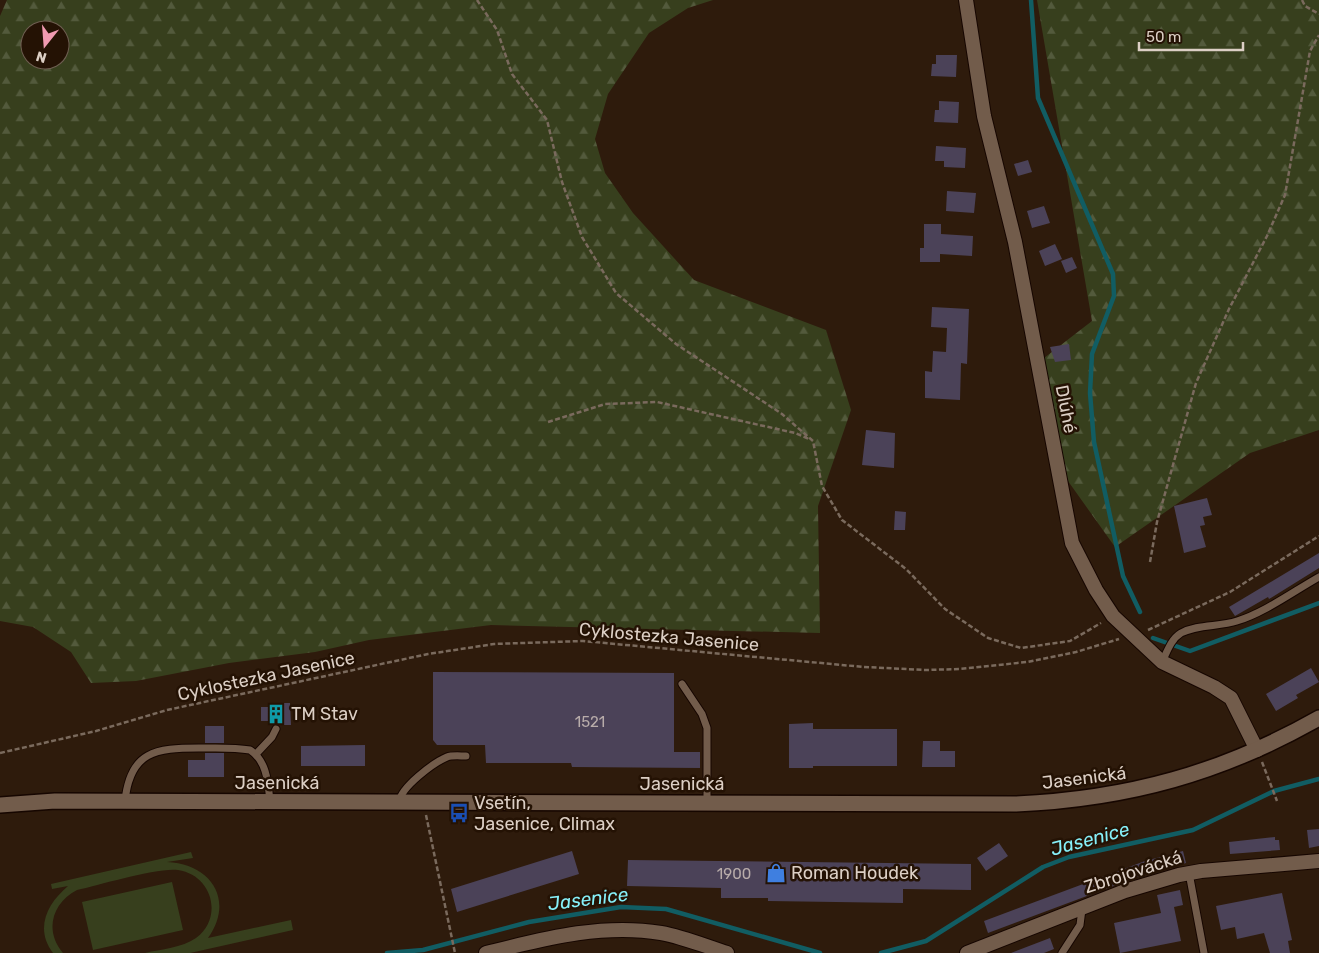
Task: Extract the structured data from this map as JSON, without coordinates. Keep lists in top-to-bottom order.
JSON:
{
  "streets": {
    "street": ["Dlúhé", "Jasenická", "Zbrojovácká"],
    "path": ["Cyklostezka Jasenice"]
  },
  "crossings": [
    ["Dlúhé", "Cyklostezka Jasenice"],
    ["Dlúhé", "Jasenická"]
  ],
  "water": ["Jasenice"],
  "places": {
    "building": ["TM Stav"],
    "bus stop": ["Vsetín, Jasenice, Climax"],
    "shop": ["Roman Houdek"]
  },
  "house_numbers": ["1521", "1900"],
  "scale_bar": "50 m",
  "north": "bottom"
}
